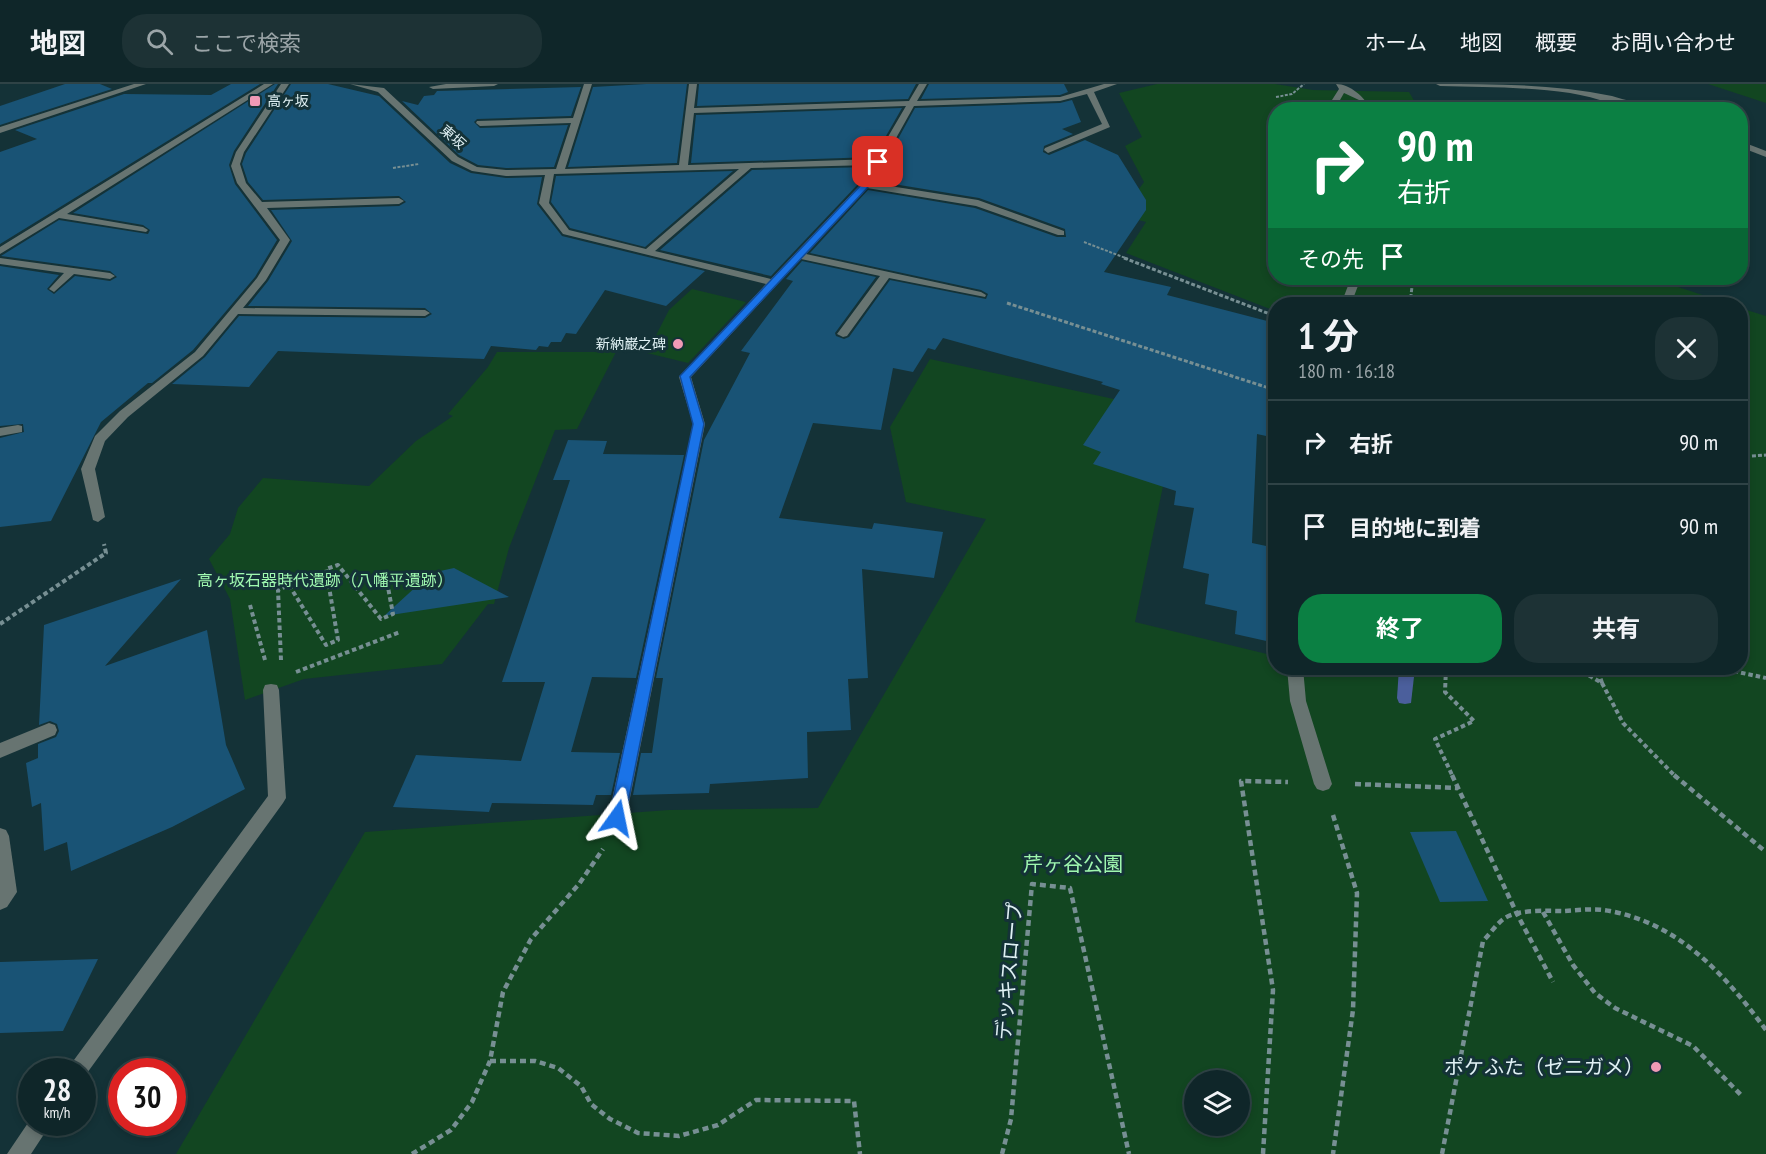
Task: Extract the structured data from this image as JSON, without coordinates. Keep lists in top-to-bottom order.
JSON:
{
  "streets": {
    "street": ["東坂"],
    "path": ["デッキスロープ"]
  },
  "parks": ["高ヶ坂石器時代遺跡（八幡平遺跡）", "芹ヶ谷公園"],
  "places": {
    "transit": ["高ヶ坂"],
    "other": ["新納巌之碑", "ポケふた（ゼニガメ）"]
  },
  "page": {
    "header": "地図",
    "search": "ここで検索",
    "nav": [
      "ホーム",
      "地図",
      "概要",
      "お問い合わせ"
    ],
    "turn": ["90 m", "右折"],
    "then": "その先",
    "heading": ["1 分", "180 m · 16:18"],
    "list": [
      {
        "name": "右折",
        "value": "90 m"
      },
      {
        "name": "目的地に到着",
        "value": "90 m"
      }
    ],
    "buttons": ["終了", "共有"],
    "speed": "28 km/h",
    "limit": "30"
  }
}
